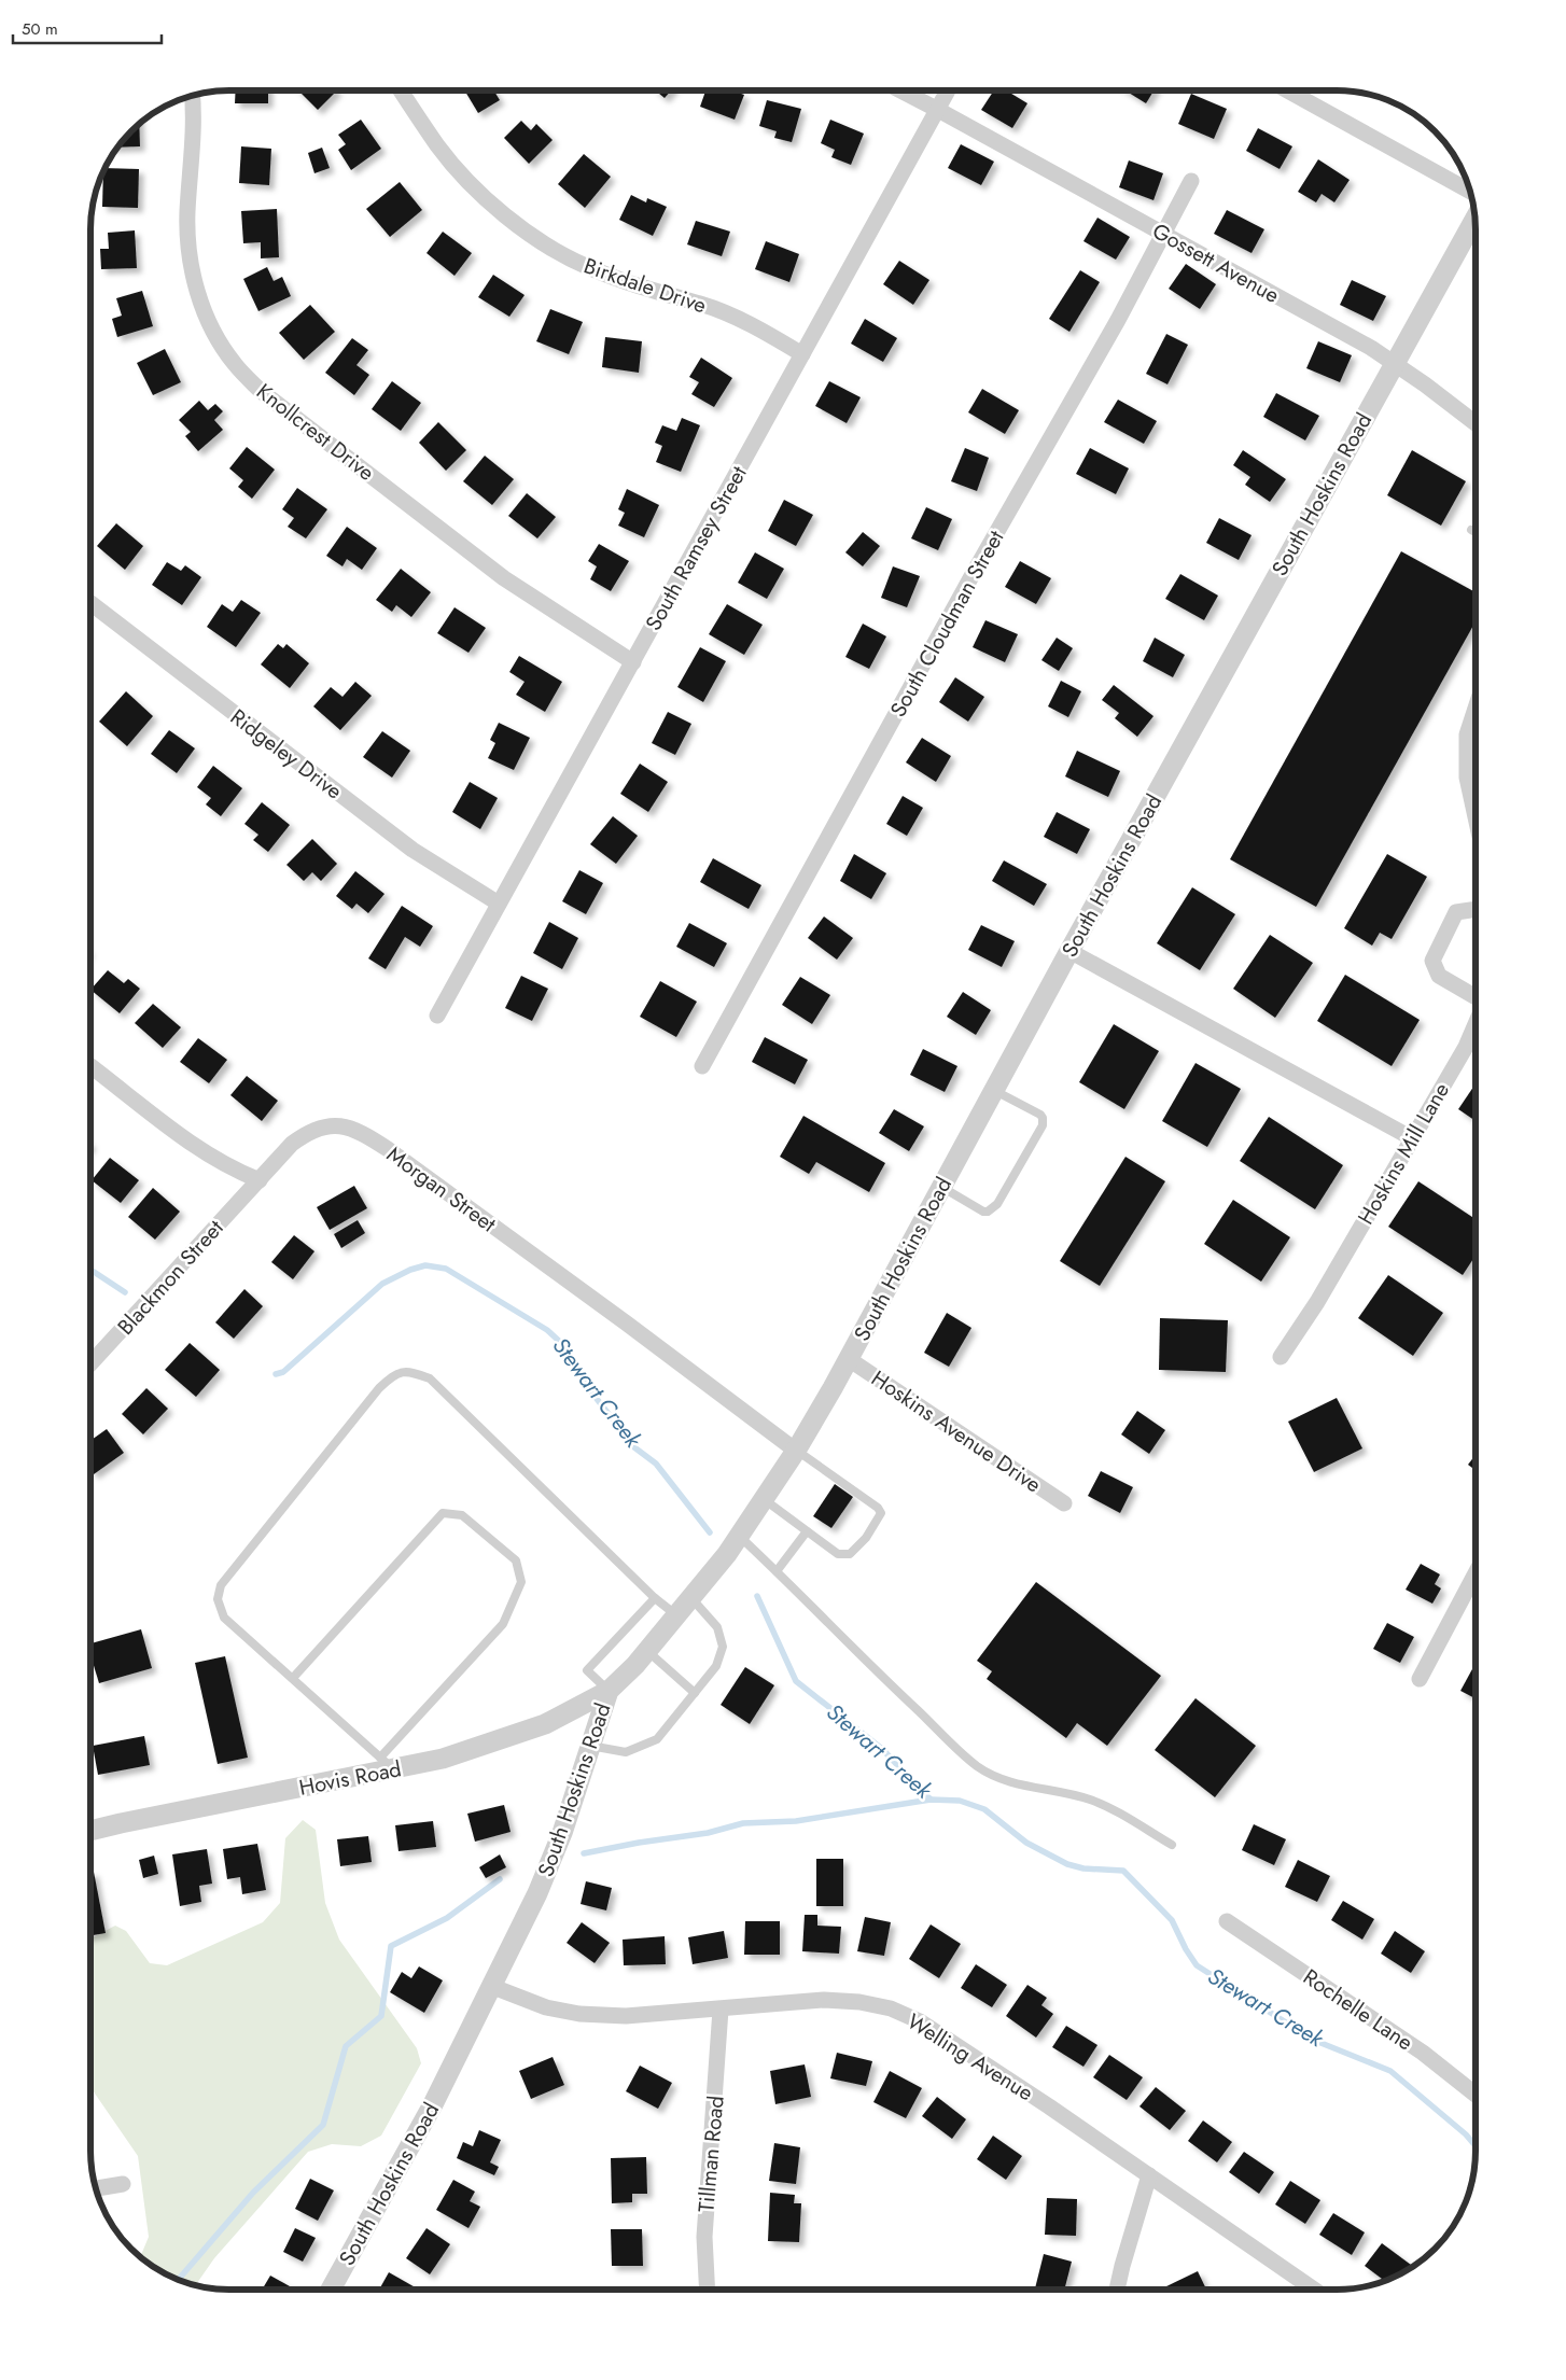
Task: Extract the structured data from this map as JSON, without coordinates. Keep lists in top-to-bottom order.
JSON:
{
  "streets": {
    "street": [
      "Gossett Avenue",
      "Birkdale Drive",
      "Knollcrest Drive",
      "South Hoskins Road",
      "South Ramsey Street",
      "South Cloudman Street",
      "Ridgeley Drive",
      "Hoskins Mill Lane",
      "Morgan Street",
      "Blackmon Street",
      "Hoskins Avenue Drive",
      "Hovis Road",
      "Rochelle Lane",
      "Welling Avenue",
      "Tillman Road"
    ]
  },
  "crossings": [
    ["Gossett Avenue", "South Hoskins Road"],
    ["Gossett Avenue", "South Ramsey Street"],
    ["Gossett Avenue", "South Cloudman Street"],
    ["Birkdale Drive", "South Ramsey Street"],
    ["Knollcrest Drive", "South Ramsey Street"],
    ["South Hoskins Road", "Morgan Street"],
    ["South Hoskins Road", "Hoskins Avenue Drive"],
    ["South Hoskins Road", "Hovis Road"],
    ["South Hoskins Road", "Welling Avenue"],
    ["South Ramsey Street", "Ridgeley Drive"],
    ["Morgan Street", "Blackmon Street"],
    ["Welling Avenue", "Tillman Road"]
  ],
  "water": ["Stewart Creek"],
  "scale_bar": "50 m"
}
